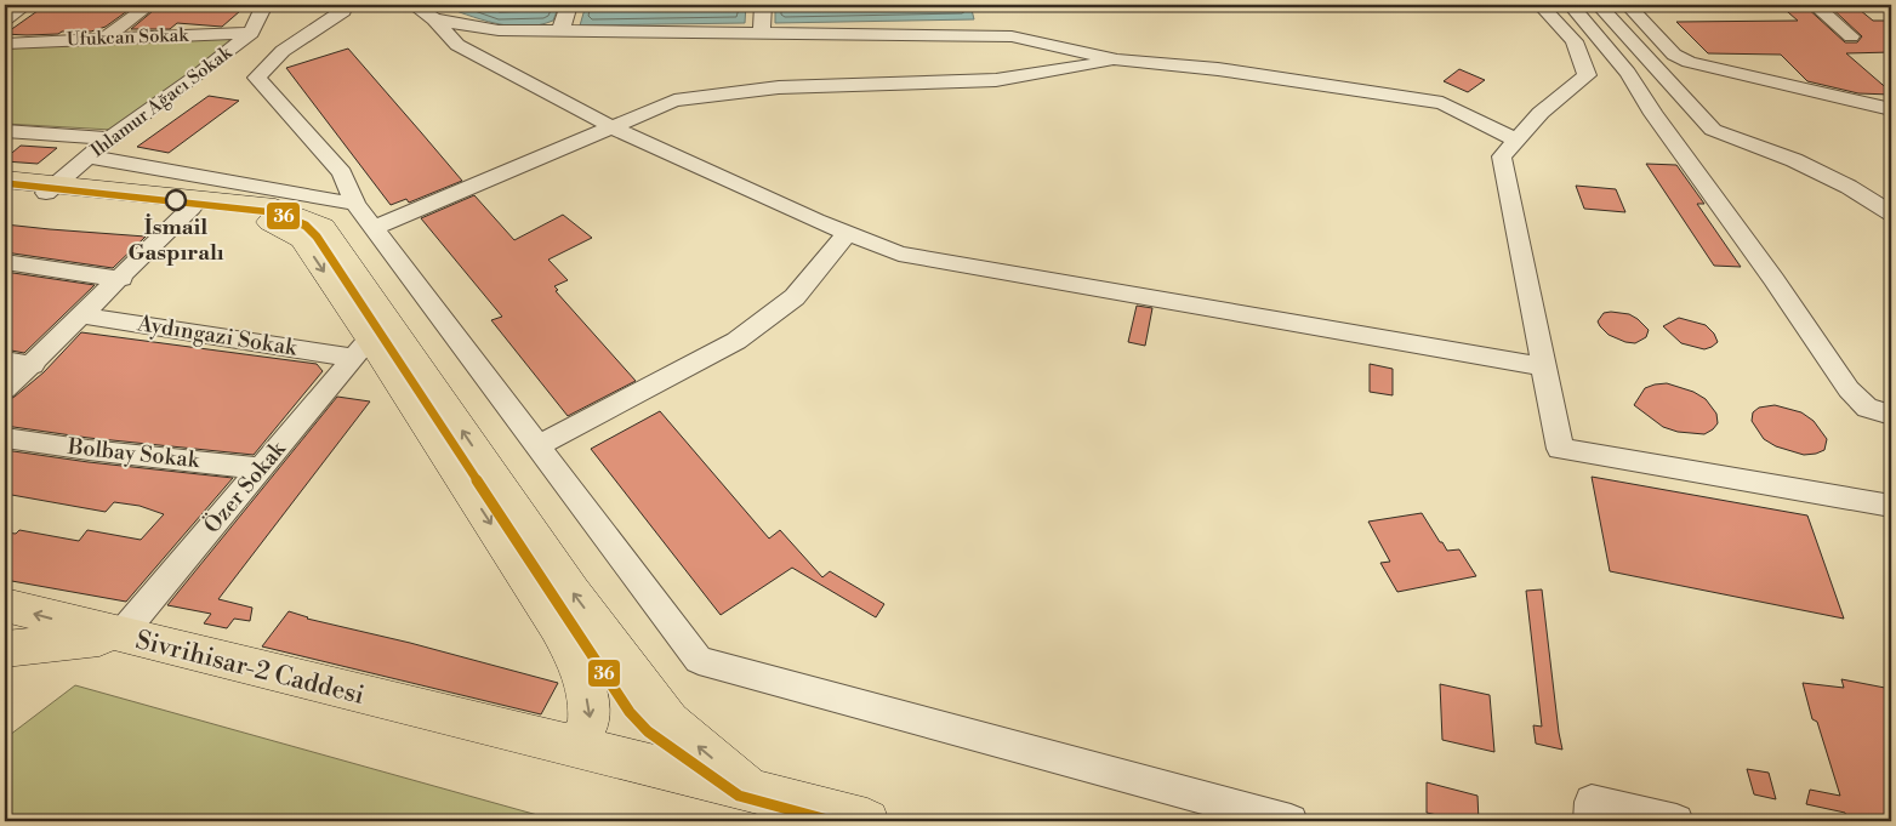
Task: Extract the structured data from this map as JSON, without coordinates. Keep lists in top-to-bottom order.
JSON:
{
  "streets": {
    "main road": ["Sivrihisar-2 Caddesi"],
    "street": [
      "Ufukcan Sokak",
      "Ihlamur Ağacı Sokak",
      "Aydıngazi Sokak",
      "Bolbay Sokak",
      "Özer Sokak"
    ]
  },
  "crossings": [
    ["Ufukcan Sokak", "Ihlamur Ağacı Sokak"],
    ["Aydıngazi Sokak", "Özer Sokak"],
    ["Bolbay Sokak", "Özer Sokak"],
    ["Özer Sokak", "Sivrihisar-2 Caddesi"]
  ],
  "places": ["İsmail Gaspıralı"],
  "lines": ["transit line 36"]
}
